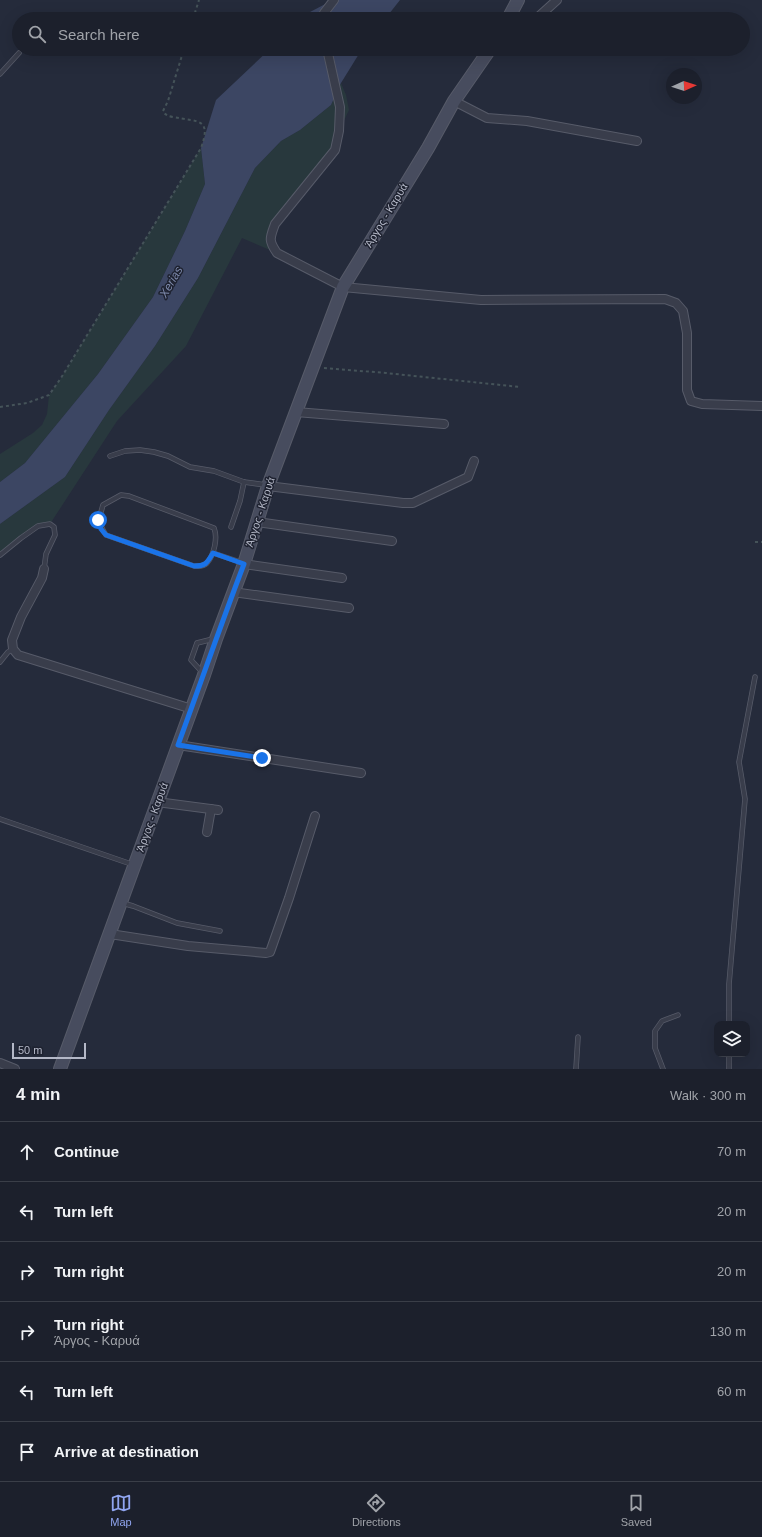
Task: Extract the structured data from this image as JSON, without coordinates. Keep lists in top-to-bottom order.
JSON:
{
  "streets": {
    "main road": ["Άργος - Καρυά"]
  },
  "water": ["Xerias"],
  "scale_bar": "50 m",
  "north": "right",
  "page": {
    "search": "Search here",
    "scale": "50 m",
    "heading": ["4 min", "Walk · 300 m"],
    "list": [
      ["Continue", "70 m"],
      ["Turn left", "20 m"],
      ["Turn right", "20 m"],
      ["Turn right", "Άργος - Καρυά", "130 m"],
      ["Turn left", "60 m"],
      "Arrive at destination"
    ],
    "nav": ["Map", "Directions", "Saved"]
  }
}
